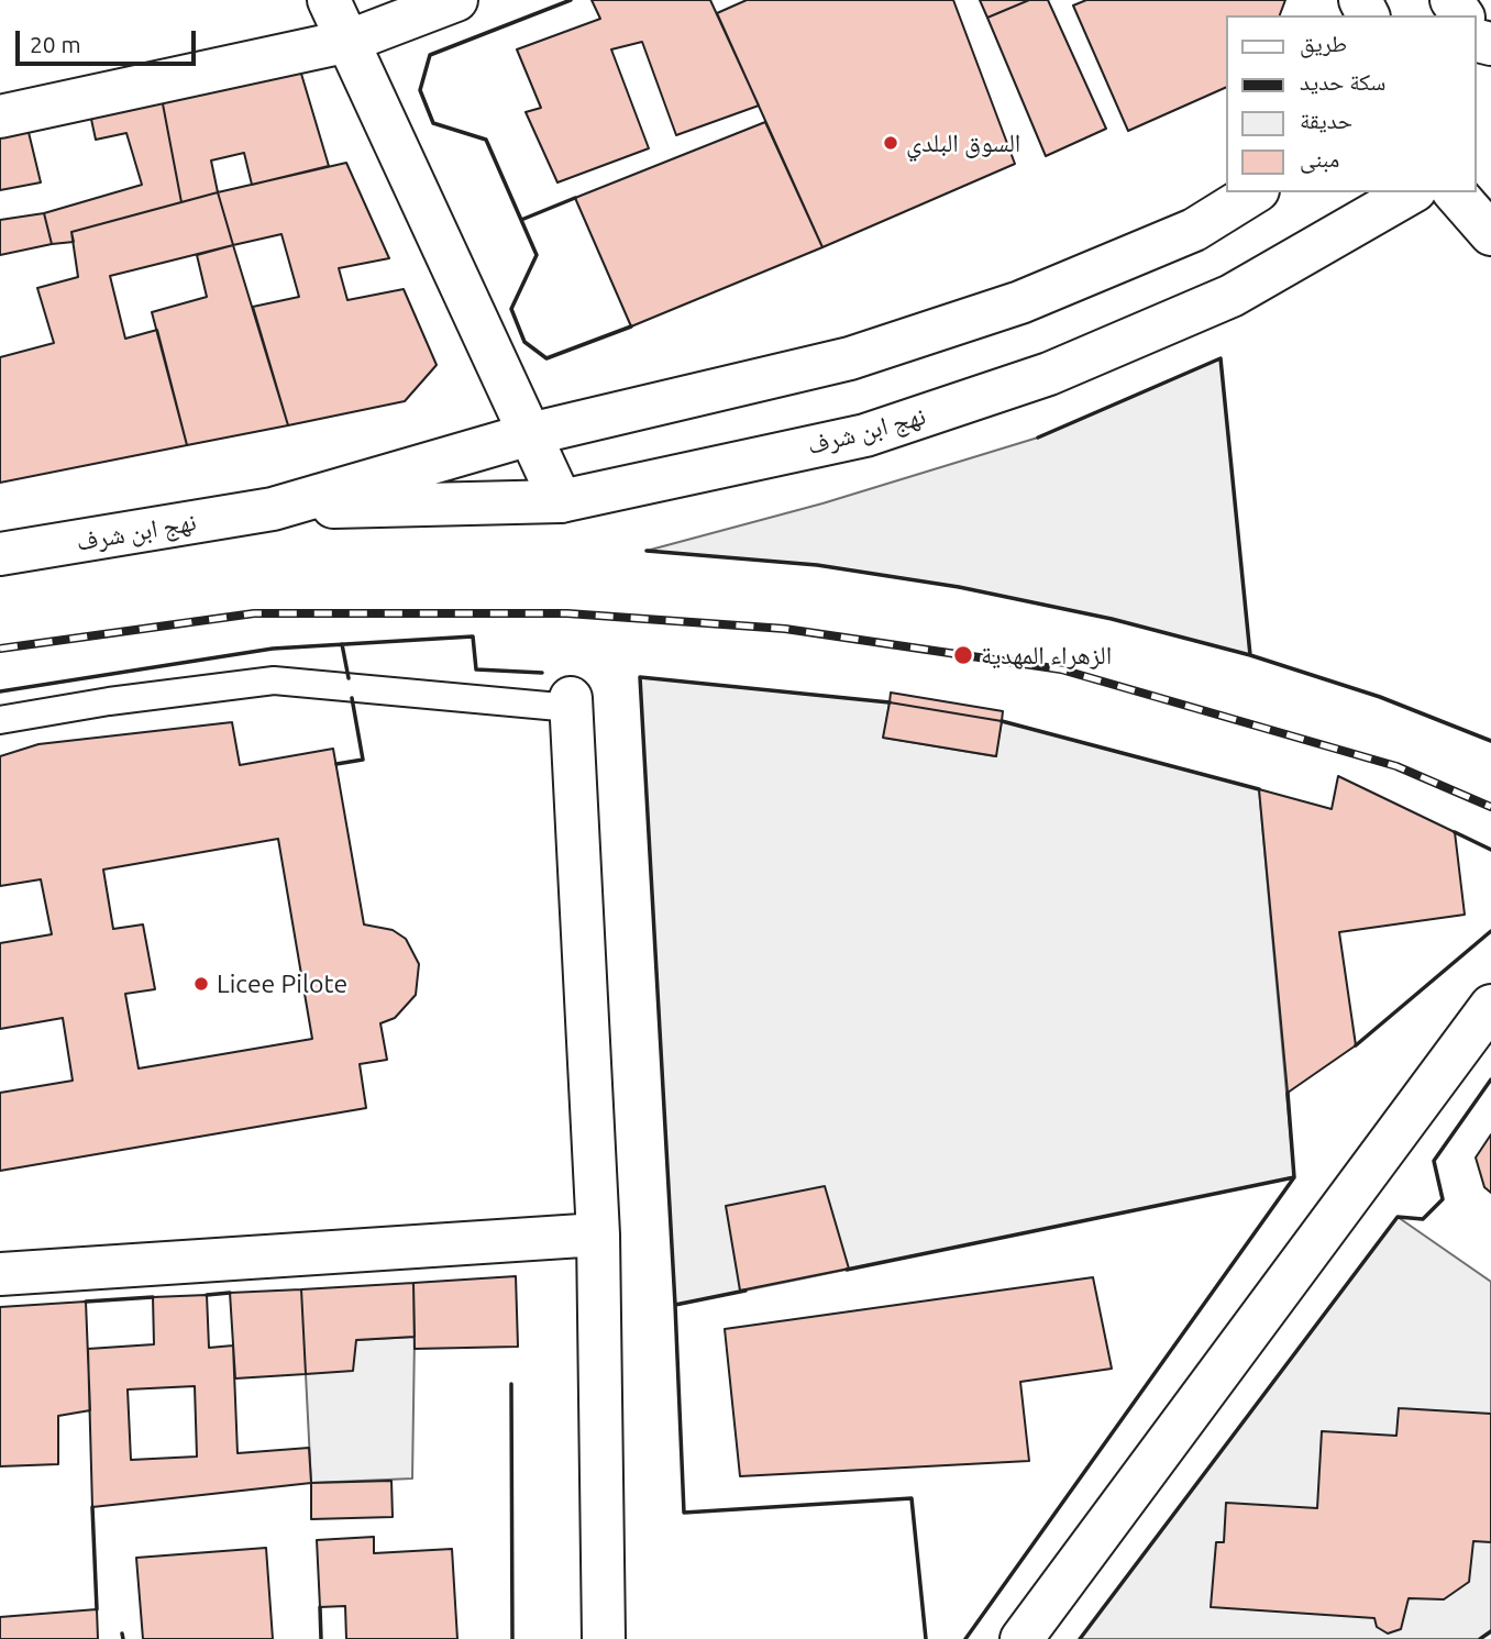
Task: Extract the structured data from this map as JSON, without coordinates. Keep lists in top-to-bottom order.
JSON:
{
  "streets": {
    "street": ["نهج ابن شرف"]
  },
  "places": ["السوق البلدي", "الزهراء المهدية", "Licee Pilote"],
  "legend": [
    "طريق",
    "سكة حديد",
    "حديقة",
    "مبنى"
  ],
  "scale_bar": "20 m"
}
